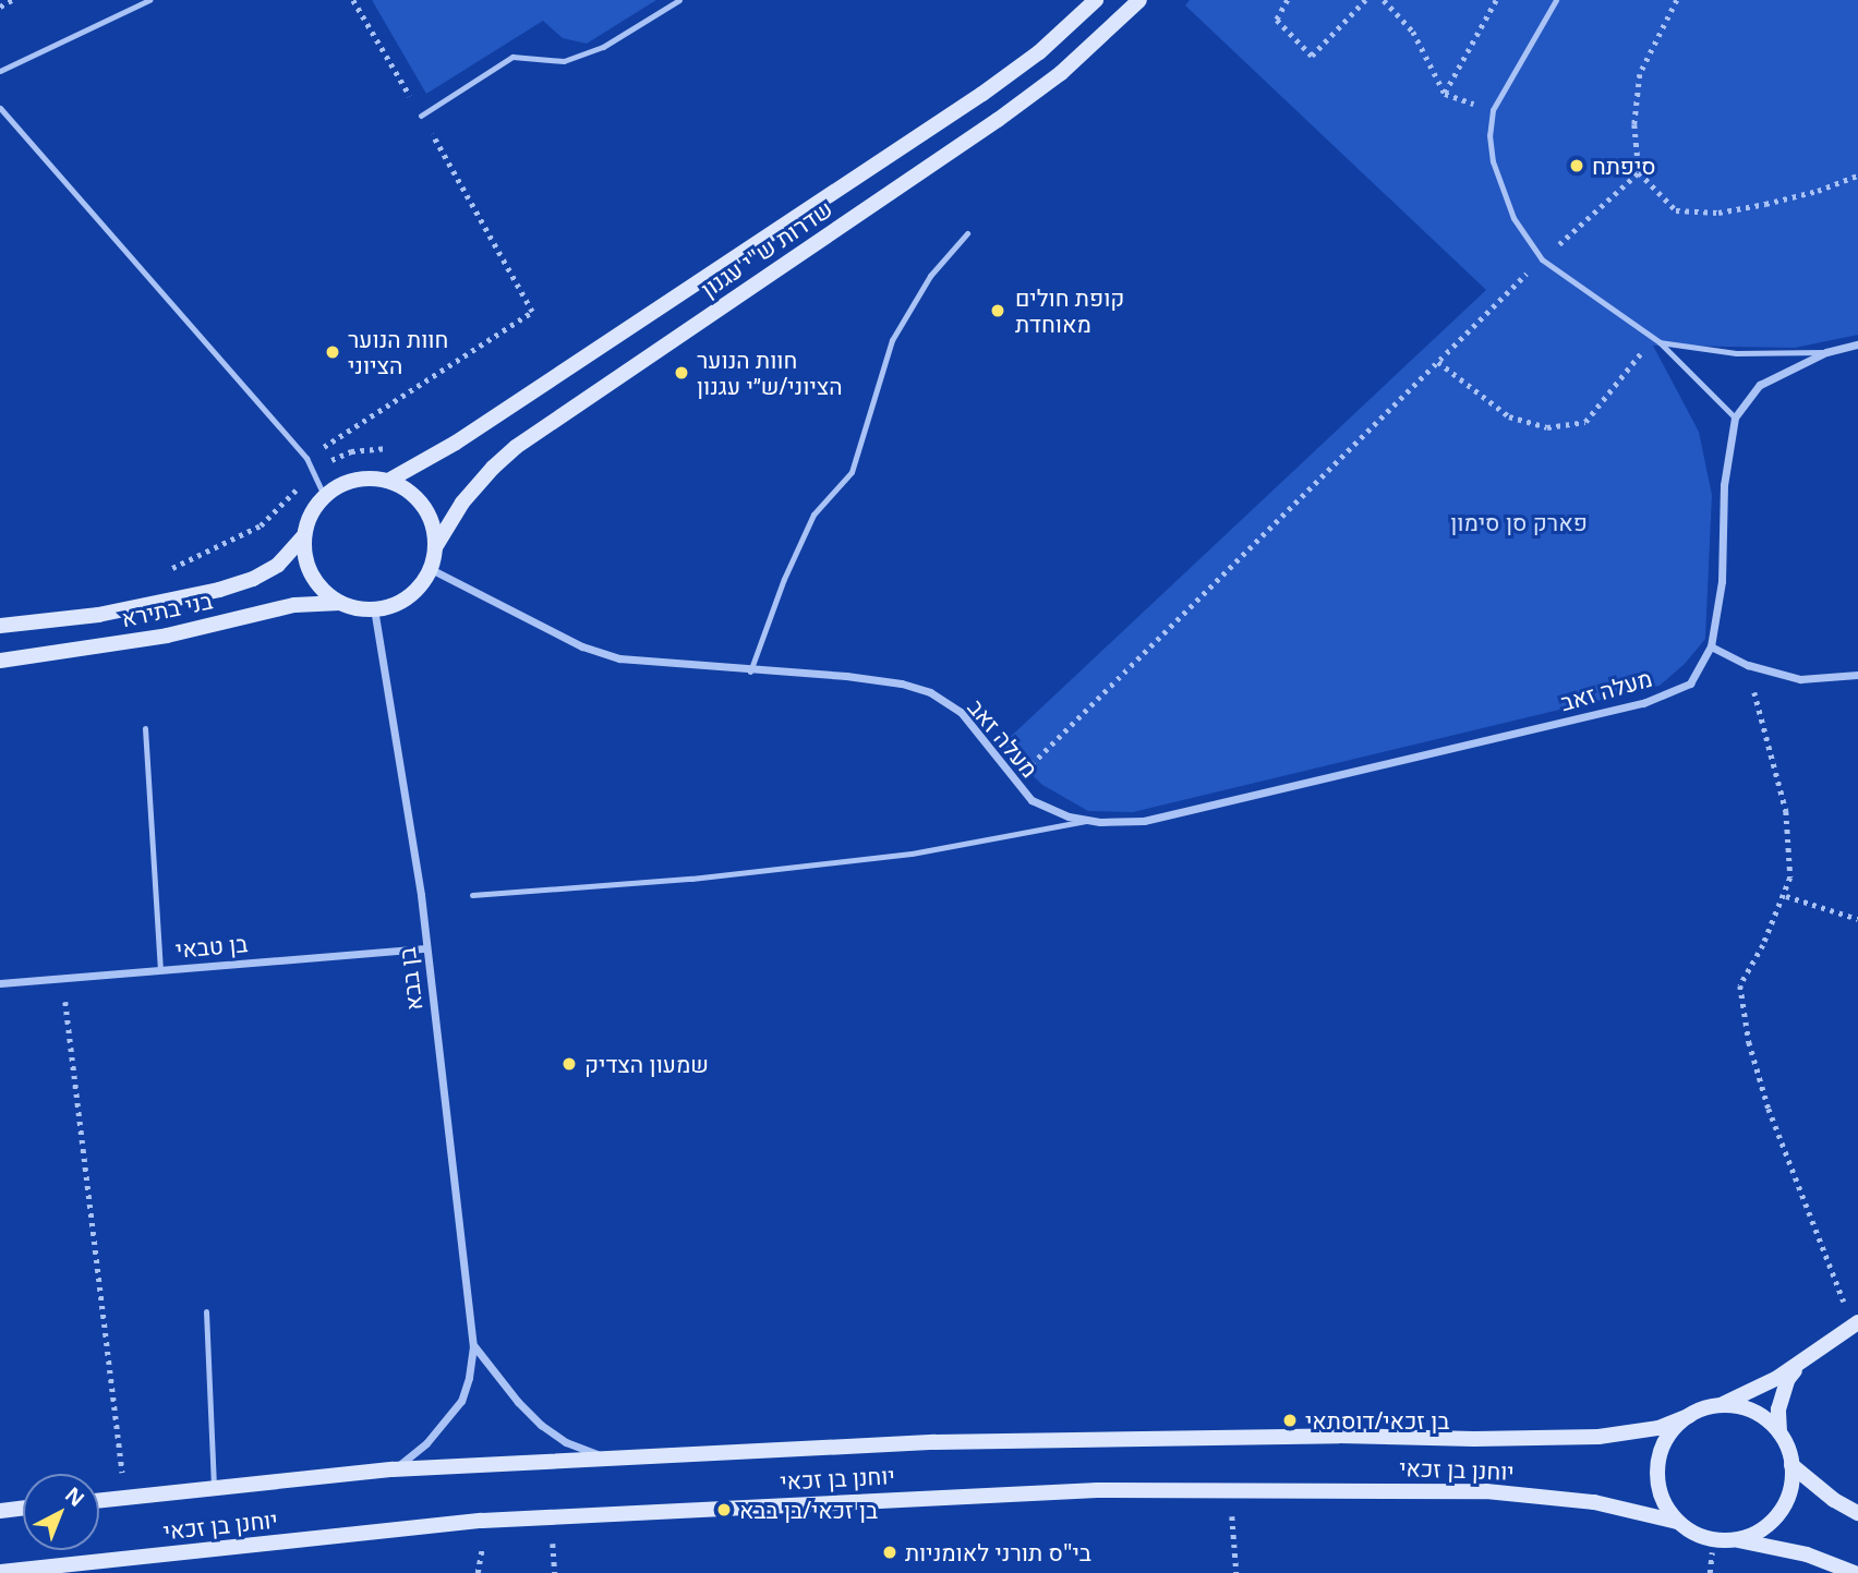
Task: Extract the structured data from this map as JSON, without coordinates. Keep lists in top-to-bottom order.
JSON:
{
  "streets": {
    "street": [
      "שדרות ש\"י עגנון",
      "בני בתירא",
      "מעלה זאב",
      "בן טבאי",
      "בן בבא",
      "יוחנן בן זכאי"
    ]
  },
  "crossings": [
    ["שדרות ש\"י עגנון", "בני בתירא"],
    ["שדרות ש\"י עגנון", "מעלה זאב"],
    ["שדרות ש\"י עגנון", "בן בבא"],
    ["בני בתירא", "מעלה זאב"],
    ["בני בתירא", "בן בבא"],
    ["מעלה זאב", "בן בבא"],
    ["בן טבאי", "בן בבא"],
    ["בן בבא", "יוחנן בן זכאי"]
  ],
  "parks": ["פארק סן סימון"],
  "places": [
    "סיפתח",
    "קופת חולים מאוחדת",
    "חוות הנוער הציוני",
    "חוות הנוער הציוני/ש״י עגנון",
    "שמעון הצדיק",
    "בן זכאי/דוסתאי",
    "בן זכאי/בן בבא",
    "בי\"ס תורני לאומניות"
  ],
  "north": "top right"
}
